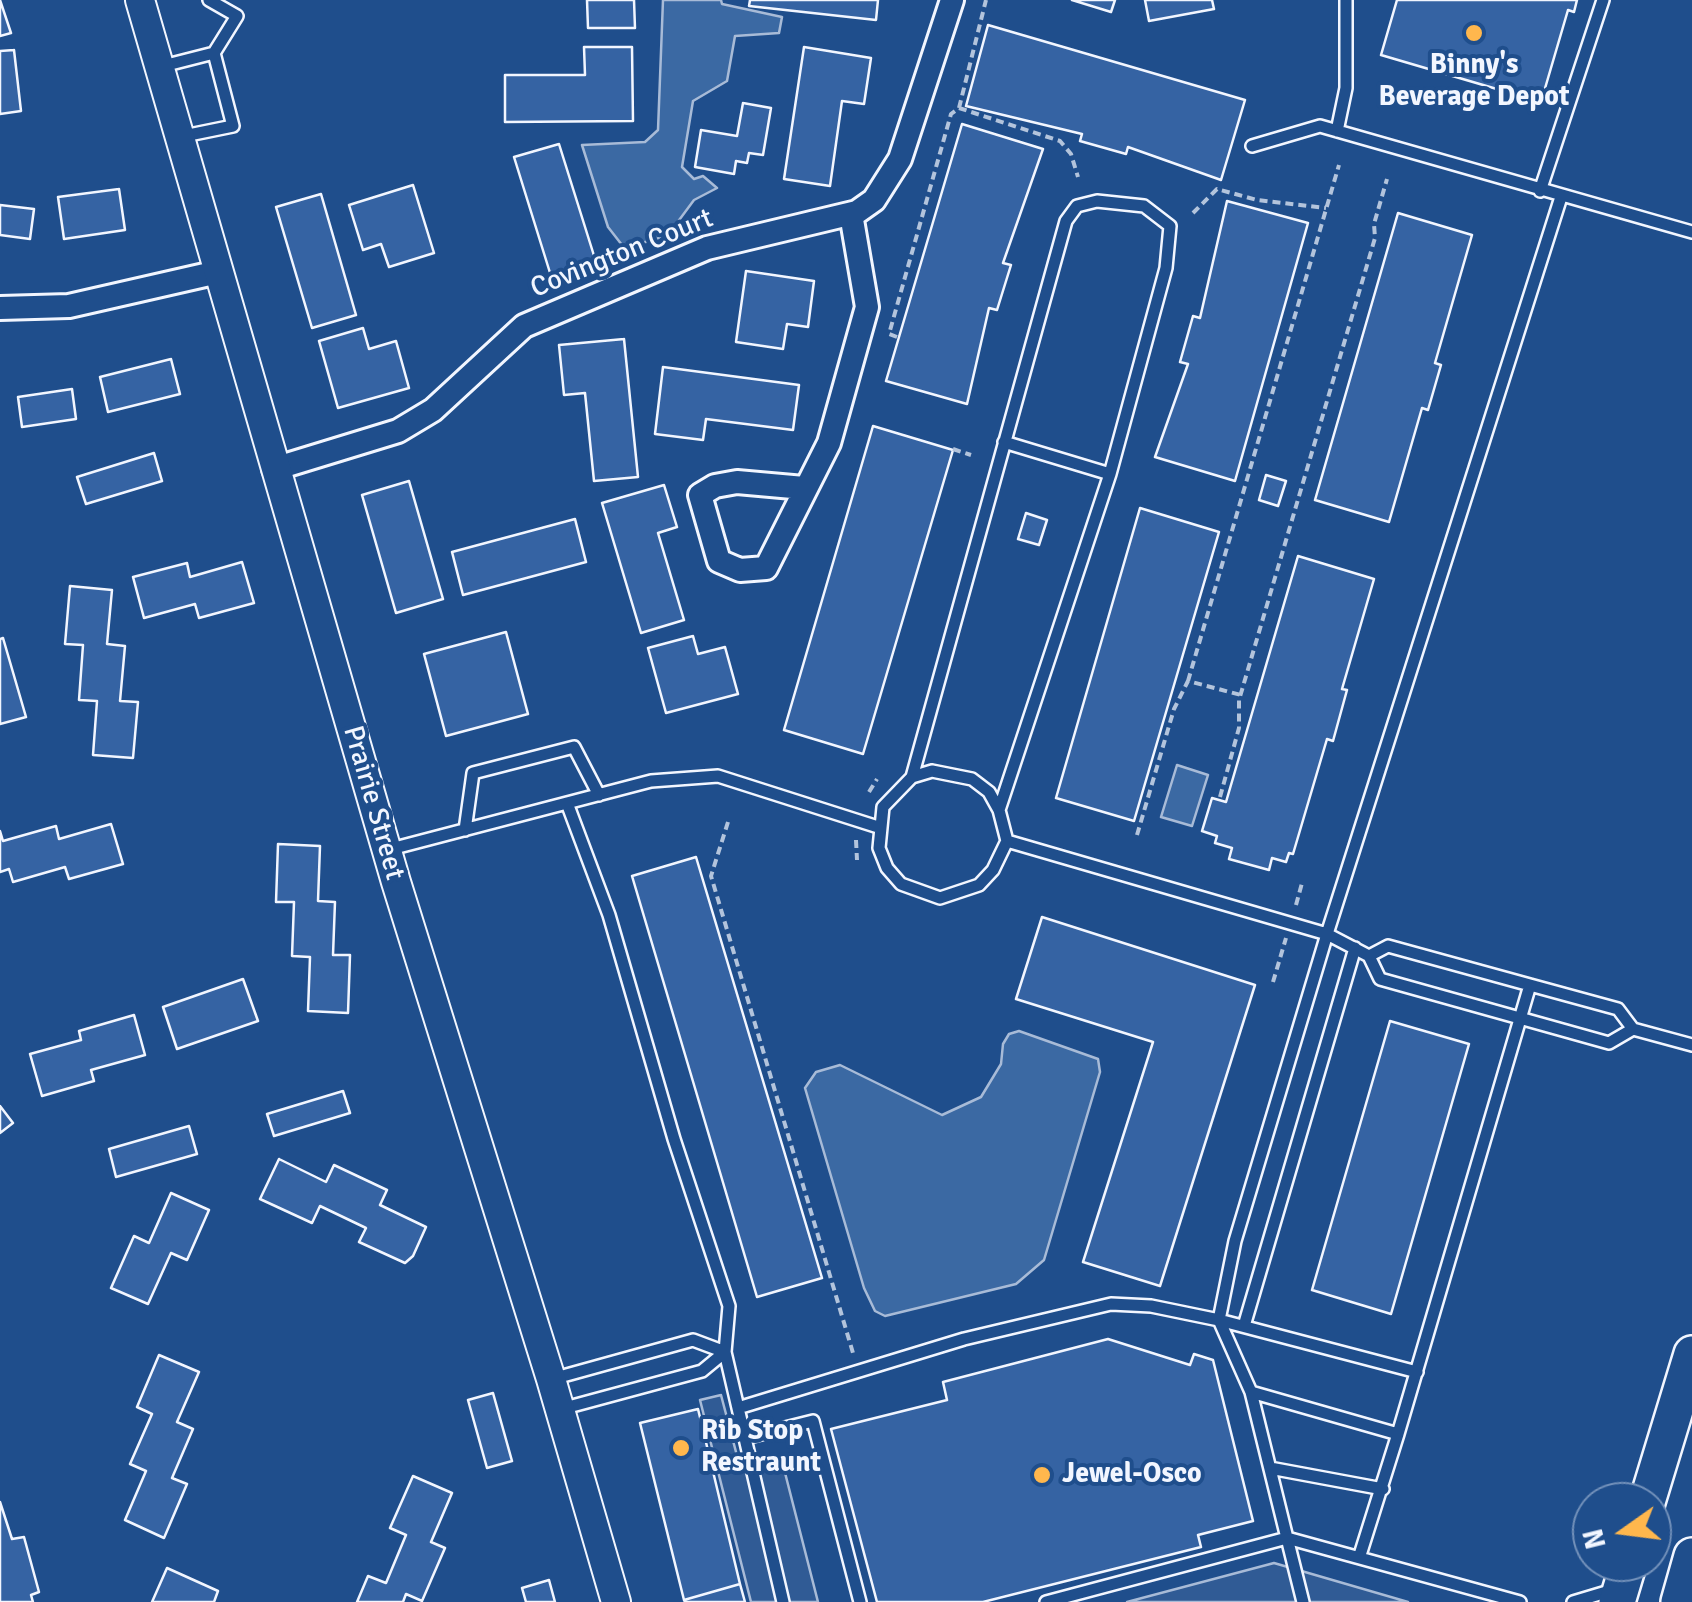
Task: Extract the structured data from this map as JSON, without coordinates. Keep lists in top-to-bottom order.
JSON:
{
  "streets": {
    "street": ["Covington Court", "Prairie Street"]
  },
  "crossings": [
    ["Covington Court", "Prairie Street"]
  ],
  "places": ["Binny's Beverage Depot", "Rib Stop Restraunt", "Jewel-Osco"],
  "north": "left"
}
